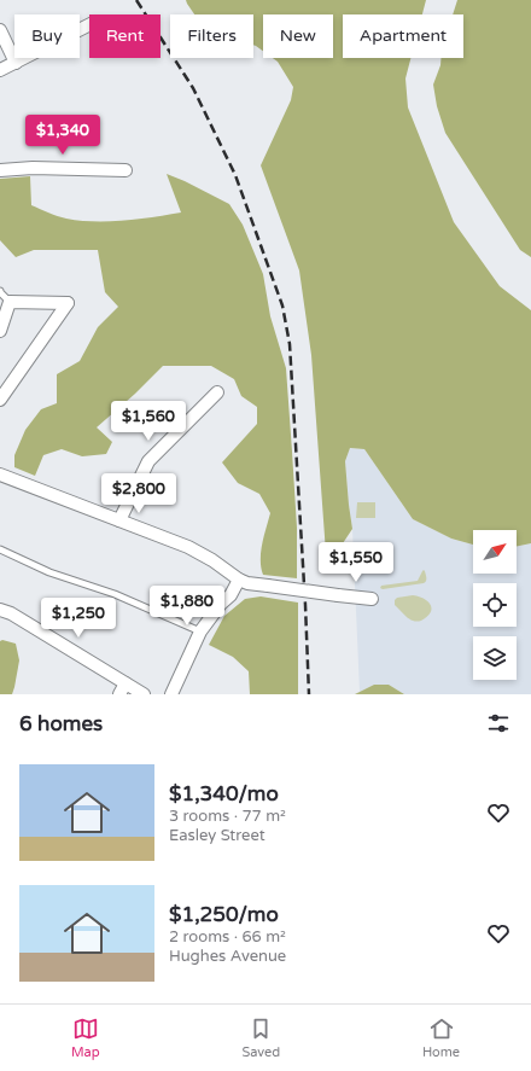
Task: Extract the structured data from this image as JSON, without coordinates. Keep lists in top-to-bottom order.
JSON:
{
  "north": "top right",
  "page": {
    "chip": [
      "Buy",
      "Rent",
      "Filters",
      "New",
      "Apartment"
    ],
    "price": [
      "$1,340",
      "$1,560",
      "$2,800",
      "$1,550",
      "$1,880",
      "$1,250"
    ],
    "heading": "6 homes",
    "list": [
      {
        "name": "$1,340/mo",
        "note": "3 rooms · 77 m² · Easley Street"
      },
      {
        "name": "$1,250/mo",
        "note": "2 rooms · 66 m² · Hughes Avenue"
      }
    ],
    "tabs": ["Map", "Saved", "Home"]
  }
}
